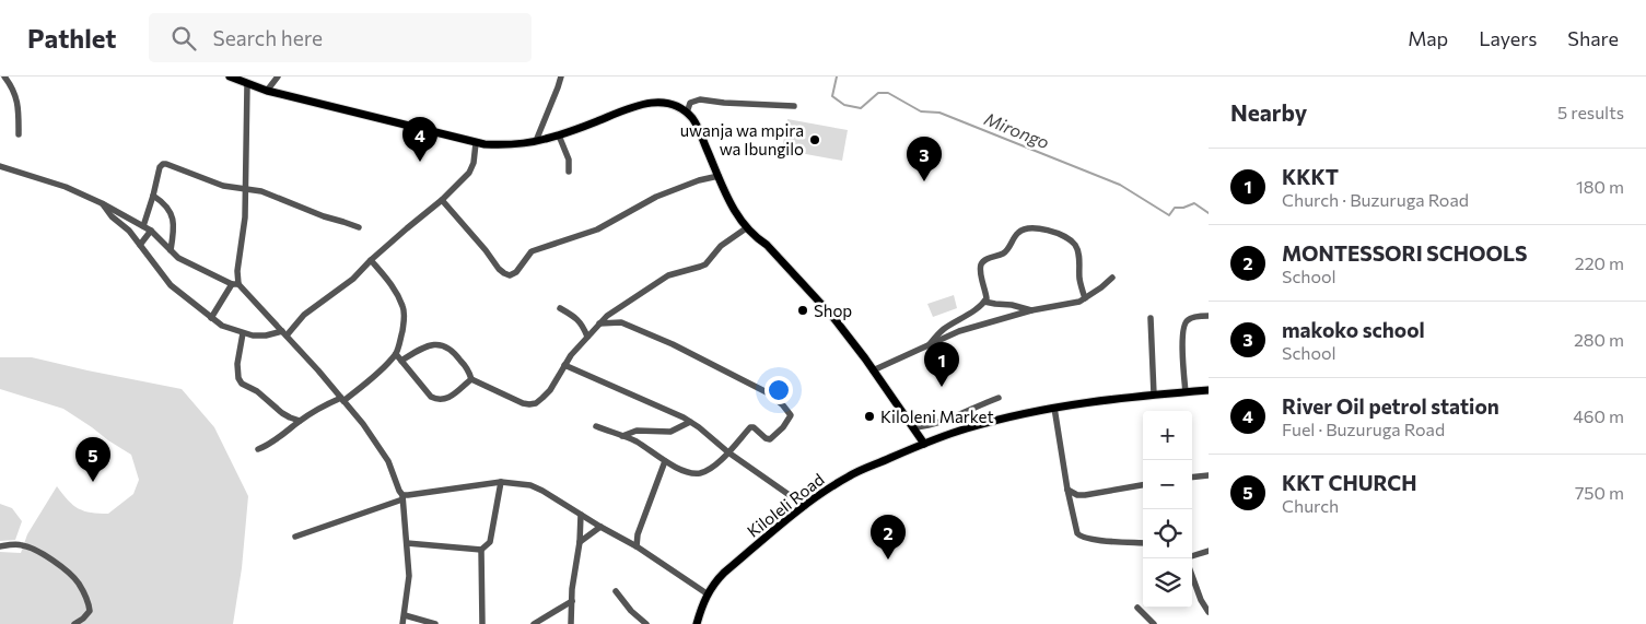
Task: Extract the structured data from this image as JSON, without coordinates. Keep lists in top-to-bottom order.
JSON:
{
  "streets": {
    "main road": ["Kiloleli Road"]
  },
  "water": ["Mirongo"],
  "places": ["uwanja wa mpira wa Ibungilo", "Shop", "Kiloleni Market"],
  "page": {
    "header": "Pathlet",
    "search": "Search here",
    "nav": ["Map", "Layers", "Share"],
    "heading": ["Nearby", "5 results"],
    "pins": [
      "4",
      "3",
      "1",
      "5",
      "2"
    ],
    "list": [
      {
        "mark": "1",
        "name": "KKKT",
        "note": "Church · Buzuruga Road",
        "value": "180 m"
      },
      {
        "mark": "2",
        "name": "MONTESSORI SCHOOLS",
        "note": "School",
        "value": "220 m"
      },
      {
        "mark": "3",
        "name": "makoko school",
        "note": "School",
        "value": "280 m"
      },
      {
        "mark": "4",
        "name": "River Oil petrol station",
        "note": "Fuel · Buzuruga Road",
        "value": "460 m"
      },
      {
        "mark": "5",
        "name": "KKT CHURCH",
        "note": "Church",
        "value": "750 m"
      }
    ],
    "map_buttons": ["+", "−"]
  }
}
